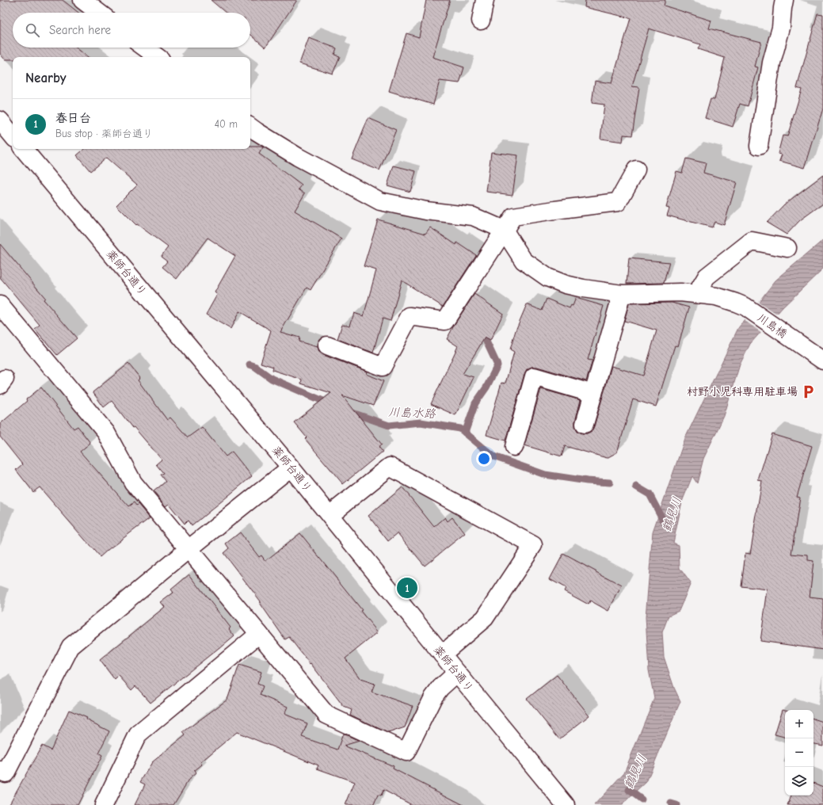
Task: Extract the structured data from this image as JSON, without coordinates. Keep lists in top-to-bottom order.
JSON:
{
  "streets": {
    "street": ["薬師台通り", "川島橋"]
  },
  "water": ["川島水路", "鶴見川"],
  "places": {
    "parking": ["村野小児科専用駐車場"]
  },
  "page": {
    "search": "Search here",
    "heading": "Nearby",
    "list": [
      {
        "mark": "1",
        "name": "春日台",
        "note": "Bus stop · 薬師台通り",
        "value": "40 m"
      }
    ],
    "pins": "1",
    "map_buttons": ["+", "−"]
  }
}
